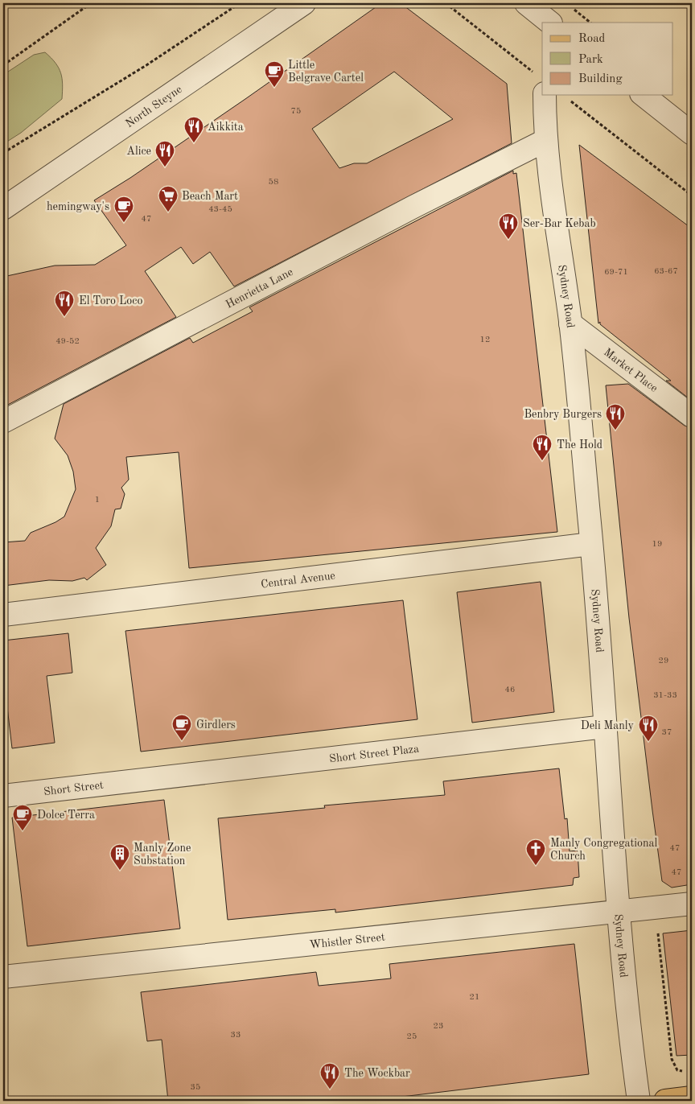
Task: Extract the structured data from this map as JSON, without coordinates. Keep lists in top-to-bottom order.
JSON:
{
  "streets": {
    "street": [
      "North Steyne",
      "Henrietta Lane",
      "Sydney Road",
      "Market Place",
      "Central Avenue",
      "Short Street Plaza",
      "Short Street",
      "Whistler Street"
    ]
  },
  "crossings": [
    ["Henrietta Lane", "Sydney Road"],
    ["Sydney Road", "Market Place"],
    ["Sydney Road", "Central Avenue"],
    ["Sydney Road", "Short Street Plaza"],
    ["Sydney Road", "Whistler Street"],
    ["Short Street Plaza", "Short Street"]
  ],
  "places": {
    "cafe": [
      "Little Belgrave Cartel",
      "hemingway's",
      "Girdlers",
      "Dolce Terra"
    ],
    "restaurant": [
      "Aikkita",
      "Alice",
      "Ser-Bar Kebab",
      "El Toro Loco",
      "Benbry Burgers",
      "The Hold",
      "Deli Manly",
      "The Wockbar"
    ],
    "supermarket": ["Beach Mart"],
    "church": ["Manly Congregational Church"],
    "building": ["Manly Zone Substation"]
  },
  "house_numbers": [
    "75",
    "58",
    "43-45",
    "47",
    "63-67",
    "69-71",
    "12",
    "49-52",
    "1",
    "19",
    "29",
    "46",
    "31-33",
    "37",
    "47",
    "47",
    "21",
    "23",
    "33",
    "25",
    "35"
  ],
  "legend": ["Road", "Park", "Building"]
}
